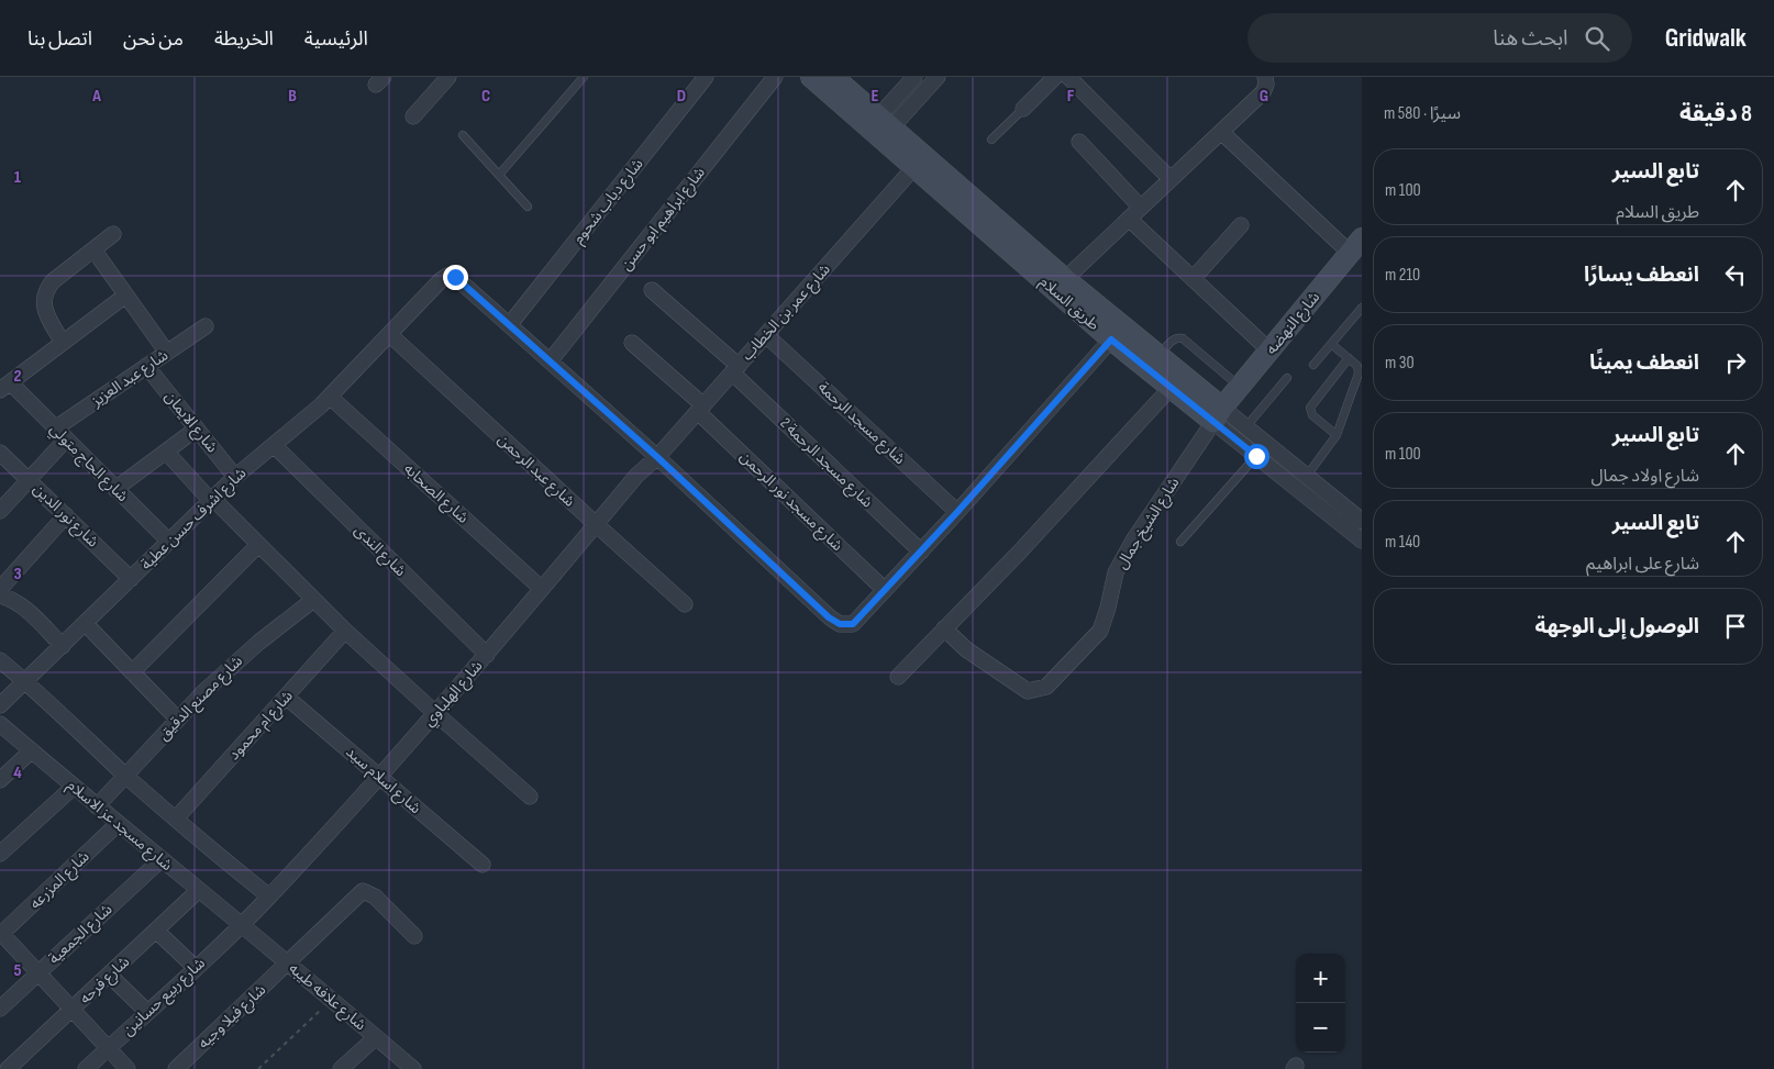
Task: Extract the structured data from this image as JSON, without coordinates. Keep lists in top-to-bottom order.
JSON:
{
  "streets": {
    "main road": ["طريق السلام", "شارع النهضه"],
    "street": [
      "شارع دياب شحوم",
      "شارع ابراهيم ابو حسن",
      "شارع عمر بن الخطاب",
      "شارع عبد العزيز",
      "شارع الايمان",
      "شارع مسجد الرحمة",
      "شارع الحاج متولي",
      "شارع مسجد الرحمة 2",
      "شارع عبد الرحمن",
      "شارع الصحابه",
      "شارع مسجد نور الرحمن",
      "شارع نور الدين",
      "شارع اشرف حسن عطية",
      "شارع الشيخ جمال",
      "شارع الندى",
      "شارع الهلباوي",
      "شارع مصنع الدقيق",
      "شارع ام محمود",
      "شارع اسلام سيد",
      "شارع مسجد عز الاسلام",
      "شارع المزرعه",
      "شارع الجمعية",
      "شارع فرحه",
      "شارع ربيع حسانين",
      "شارع علافه طيبه",
      "شارع فيلا وجيه"
    ]
  },
  "crossings": [
    ["شارع دياب شحوم", "شارع اشرف حسن عطية"],
    ["طريق السلام", "شارع عمر بن الخطاب"],
    ["طريق السلام", "شارع النهضه"],
    ["طريق السلام", "شارع الشيخ جمال"],
    ["شارع عمر بن الخطاب", "شارع مسجد الرحمة"],
    ["شارع عمر بن الخطاب", "شارع مسجد الرحمة 2"],
    ["شارع عمر بن الخطاب", "شارع مسجد نور الرحمن"],
    ["شارع عمر بن الخطاب", "شارع الهلباوي"],
    ["شارع النهضه", "شارع الشيخ جمال"],
    ["شارع عبد العزيز", "شارع الايمان"],
    ["شارع عبد العزيز", "شارع الحاج متولي"],
    ["شارع عبد العزيز", "شارع نور الدين"],
    ["شارع الايمان", "شارع اشرف حسن عطية"],
    ["شارع الحاج متولي", "شارع اشرف حسن عطية"],
    ["شارع عبد الرحمن", "شارع اشرف حسن عطية"],
    ["شارع عبد الرحمن", "شارع الهلباوي"],
    ["شارع الصحابه", "شارع اشرف حسن عطية"],
    ["شارع الصحابه", "شارع الهلباوي"],
    ["شارع نور الدين", "شارع اشرف حسن عطية"],
    ["شارع اشرف حسن عطية", "شارع الندى"],
    ["شارع الندى", "شارع الهلباوي"],
    ["شارع الهلباوي", "شارع اسلام سيد"],
    ["شارع الهلباوي", "شارع مسجد عز الاسلام"],
    ["شارع الهلباوي", "شارع ربيع حسانين"],
    ["شارع الهلباوي", "شارع علافه طيبه"],
    ["شارع مصنع الدقيق", "شارع مسجد عز الاسلام"],
    ["شارع ام محمود", "شارع اسلام سيد"],
    ["شارع مسجد عز الاسلام", "شارع المزرعه"],
    ["شارع مسجد عز الاسلام", "شارع الجمعية"],
    ["شارع مسجد عز الاسلام", "شارع فرحه"],
    ["شارع مسجد عز الاسلام", "شارع ربيع حسانين"],
    ["شارع مسجد عز الاسلام", "شارع علافه طيبه"],
    ["شارع ربيع حسانين", "شارع علافه طيبه"],
    ["شارع علافه طيبه", "شارع فيلا وجيه"]
  ],
  "page": {
    "header": "Gridwalk",
    "search": "ابحث هنا",
    "nav": [
      "الرئيسية",
      "الخريطة",
      "من نحن",
      "اتصل بنا"
    ],
    "heading": ["8 دقيقة", "سيرًا · 580 m"],
    "list": [
      ["تابع السير", "طريق السلام", "100 m"],
      ["انعطف يسارًا", "210 m"],
      ["انعطف يمينًا", "30 m"],
      ["تابع السير", "شارع اولاد جمال", "100 m"],
      ["تابع السير", "شارع على ابراهيم", "140 m"],
      "الوصول إلى الوجهة"
    ],
    "map_buttons": ["+", "−"]
  },
  "grid": {
    "columns": [
      "A",
      "B",
      "C",
      "D",
      "E",
      "F",
      "G"
    ],
    "rows": [
      "1",
      "2",
      "3",
      "4",
      "5"
    ]
  }
}
